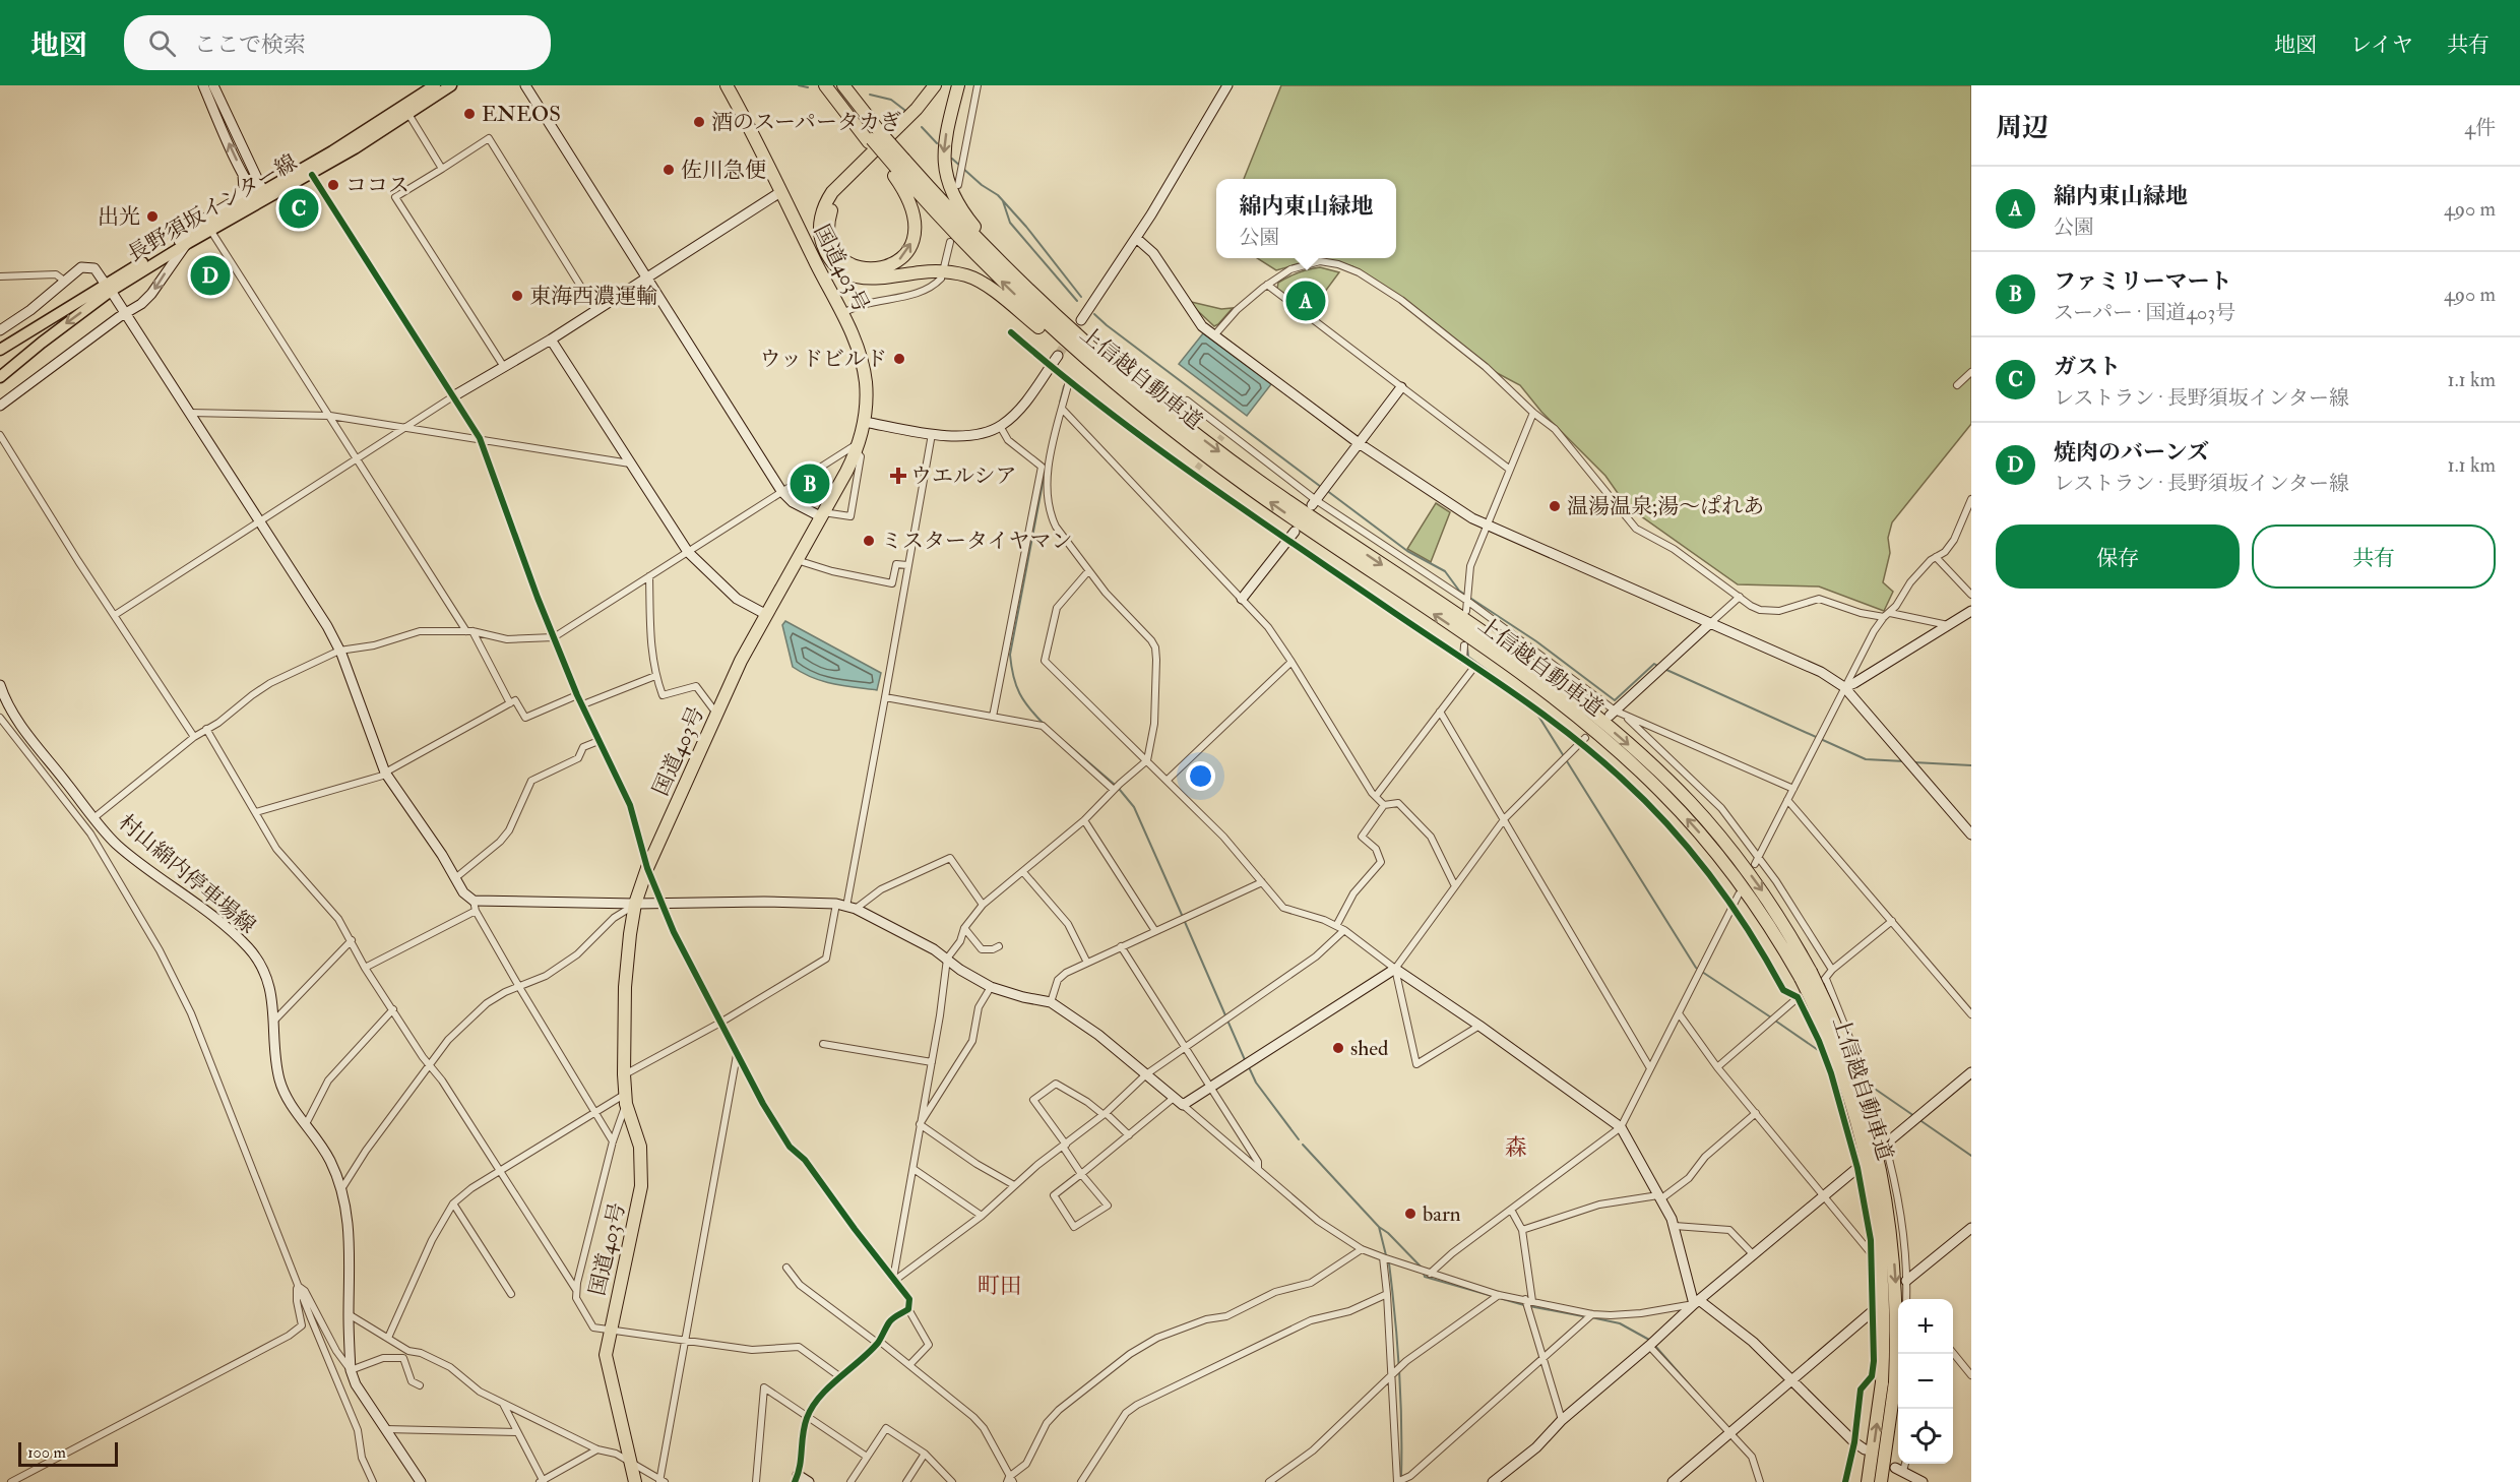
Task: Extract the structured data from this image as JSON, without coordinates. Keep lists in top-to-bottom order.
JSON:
{
  "streets": {
    "highway": ["国道403号", "上信越自動車道"],
    "main road": ["長野須坂インター線"],
    "street": ["村山綿内停車場線"]
  },
  "districts": ["森", "町田"],
  "places": {
    "other": [
      "ENEOS",
      "酒のスーパータカぎ",
      "佐川急便",
      "ココス",
      "出光",
      "東海西濃運輸",
      "ウッドビルド",
      "温湯温泉;湯〜ぱれあ",
      "ミスタータイヤマン",
      "shed",
      "barn"
    ],
    "health": ["ウエルシア"]
  },
  "scale_bar": "100 m",
  "page": {
    "header": "地図",
    "search": "ここで検索",
    "nav": ["地図", "レイヤ", "共有"],
    "heading": ["周辺", "4件"],
    "list": [
      {
        "mark": "A",
        "name": "綿内東山緑地",
        "note": "公園",
        "value": "490 m"
      },
      {
        "mark": "B",
        "name": "ファミリーマート",
        "note": "スーパー · 国道403号",
        "value": "490 m"
      },
      {
        "mark": "C",
        "name": "ガスト",
        "note": "レストラン · 長野須坂インター線",
        "value": "1.1 km"
      },
      {
        "mark": "D",
        "name": "焼肉のバーンズ",
        "note": "レストラン · 長野須坂インター線",
        "value": "1.1 km"
      }
    ],
    "popup": ["綿内東山緑地", "公園"],
    "pins": [
      "C",
      "D",
      "A",
      "B"
    ],
    "buttons": ["保存", "共有"],
    "map_buttons": ["+", "−"],
    "scale": "100 m"
  }
}
